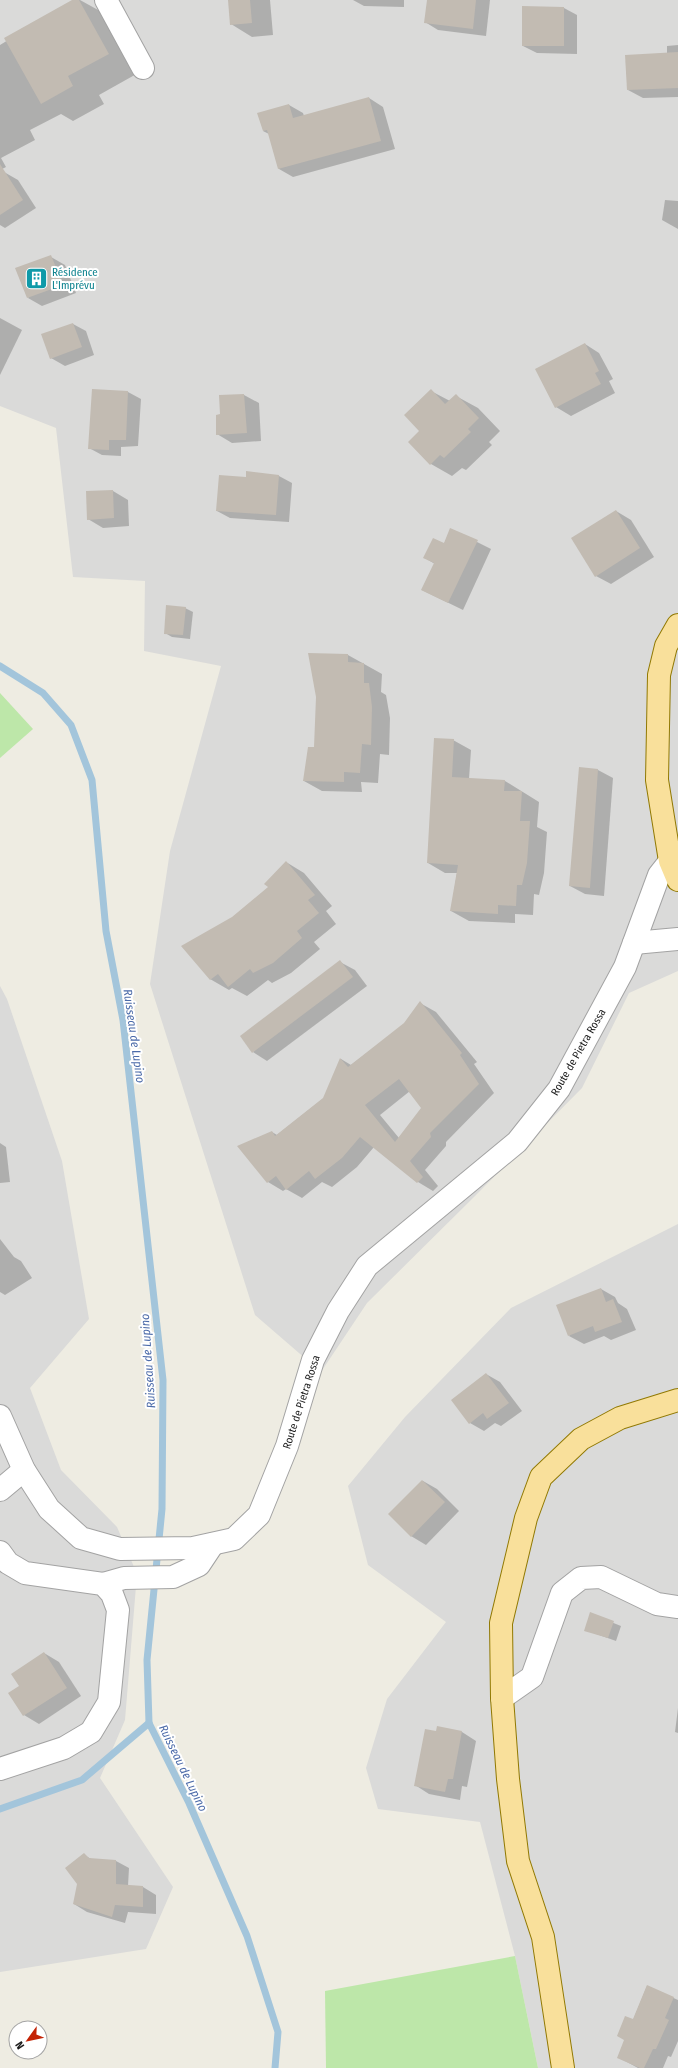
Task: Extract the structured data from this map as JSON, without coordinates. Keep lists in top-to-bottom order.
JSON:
{
  "streets": {
    "street": ["Route de Pietra Rossa"]
  },
  "water": ["Ruisseau de Lupino"],
  "places": {
    "building": ["Résidence L'Imprévu"]
  },
  "north": "bottom left"
}
